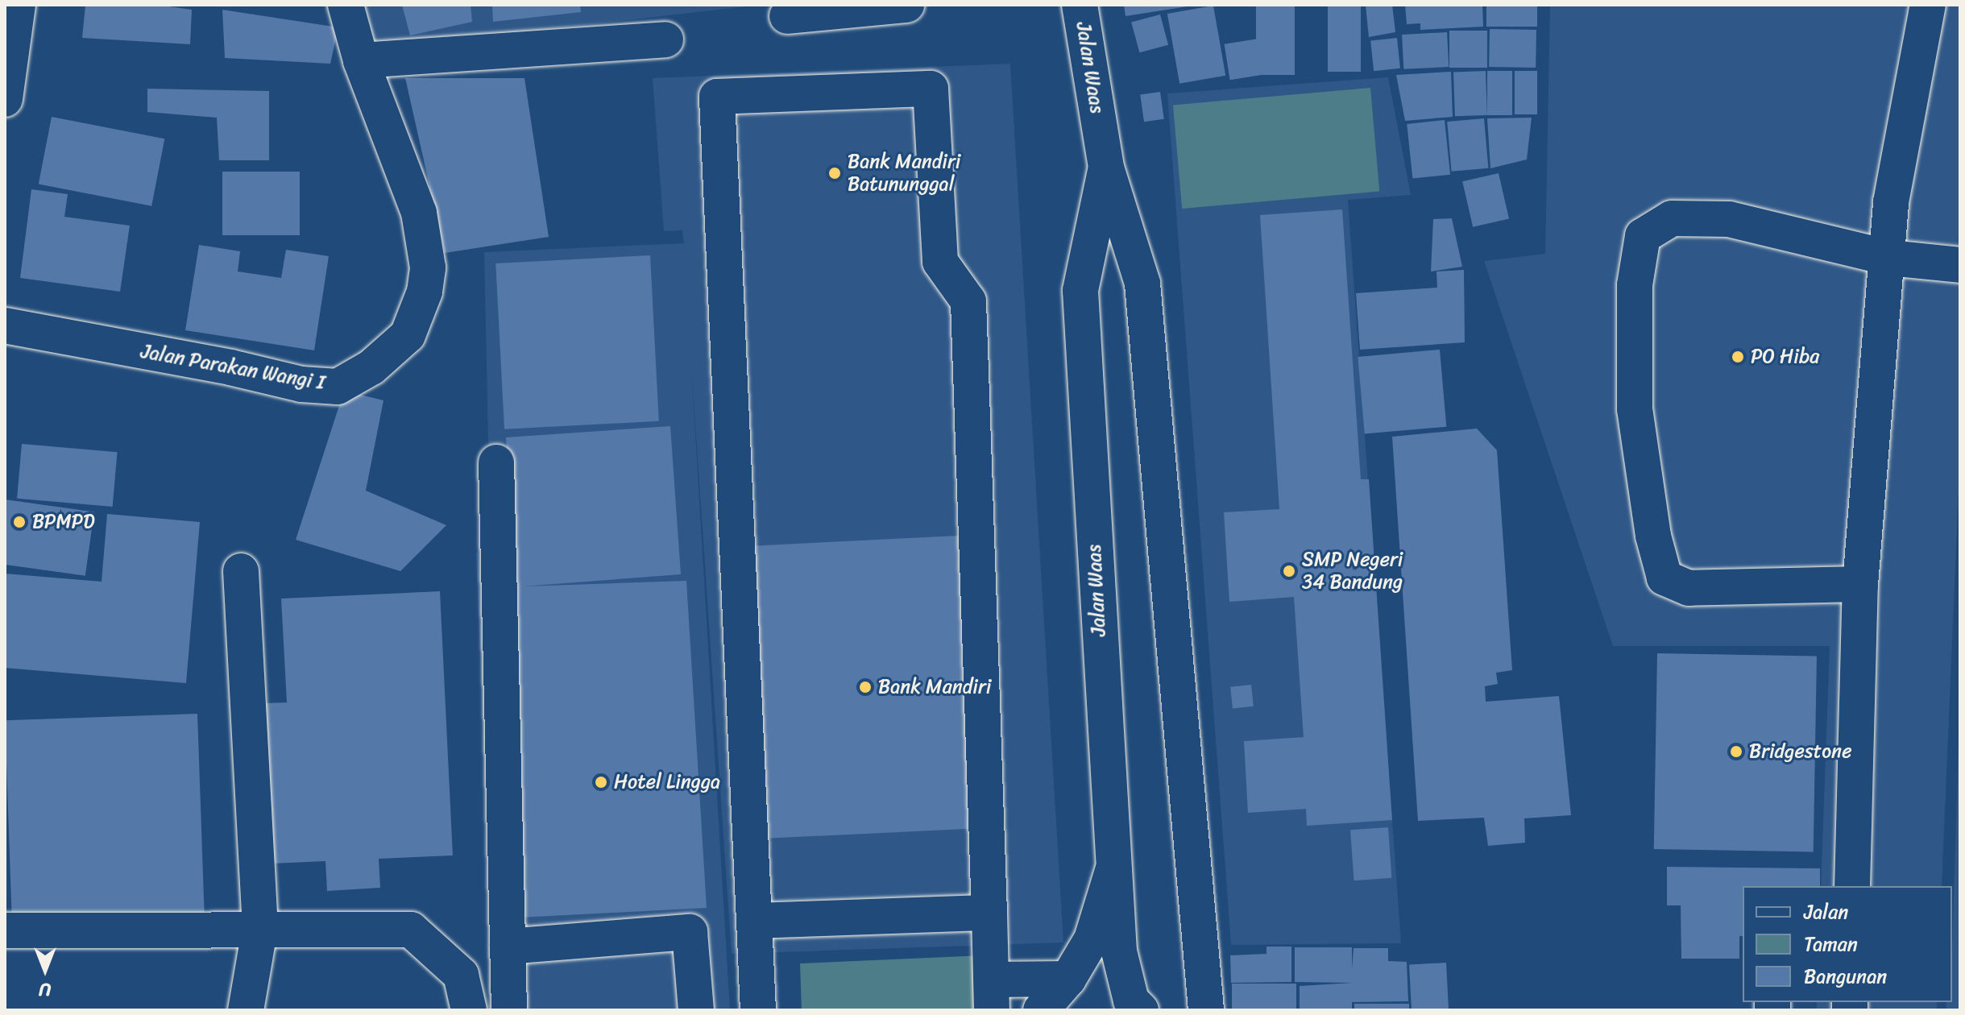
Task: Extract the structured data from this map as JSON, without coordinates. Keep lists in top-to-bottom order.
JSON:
{
  "streets": {
    "main road": ["Jalan Waas", "Jalan Parakan Wangi I"]
  },
  "places": [
    "Bank Mandiri Batununggal",
    "PO Hiba",
    "BPMPD",
    "SMP Negeri 34 Bandung",
    "Bank Mandiri",
    "Bridgestone",
    "Hotel Lingga"
  ],
  "legend": ["Jalan", "Taman", "Bangunan"],
  "north": "bottom"
}
